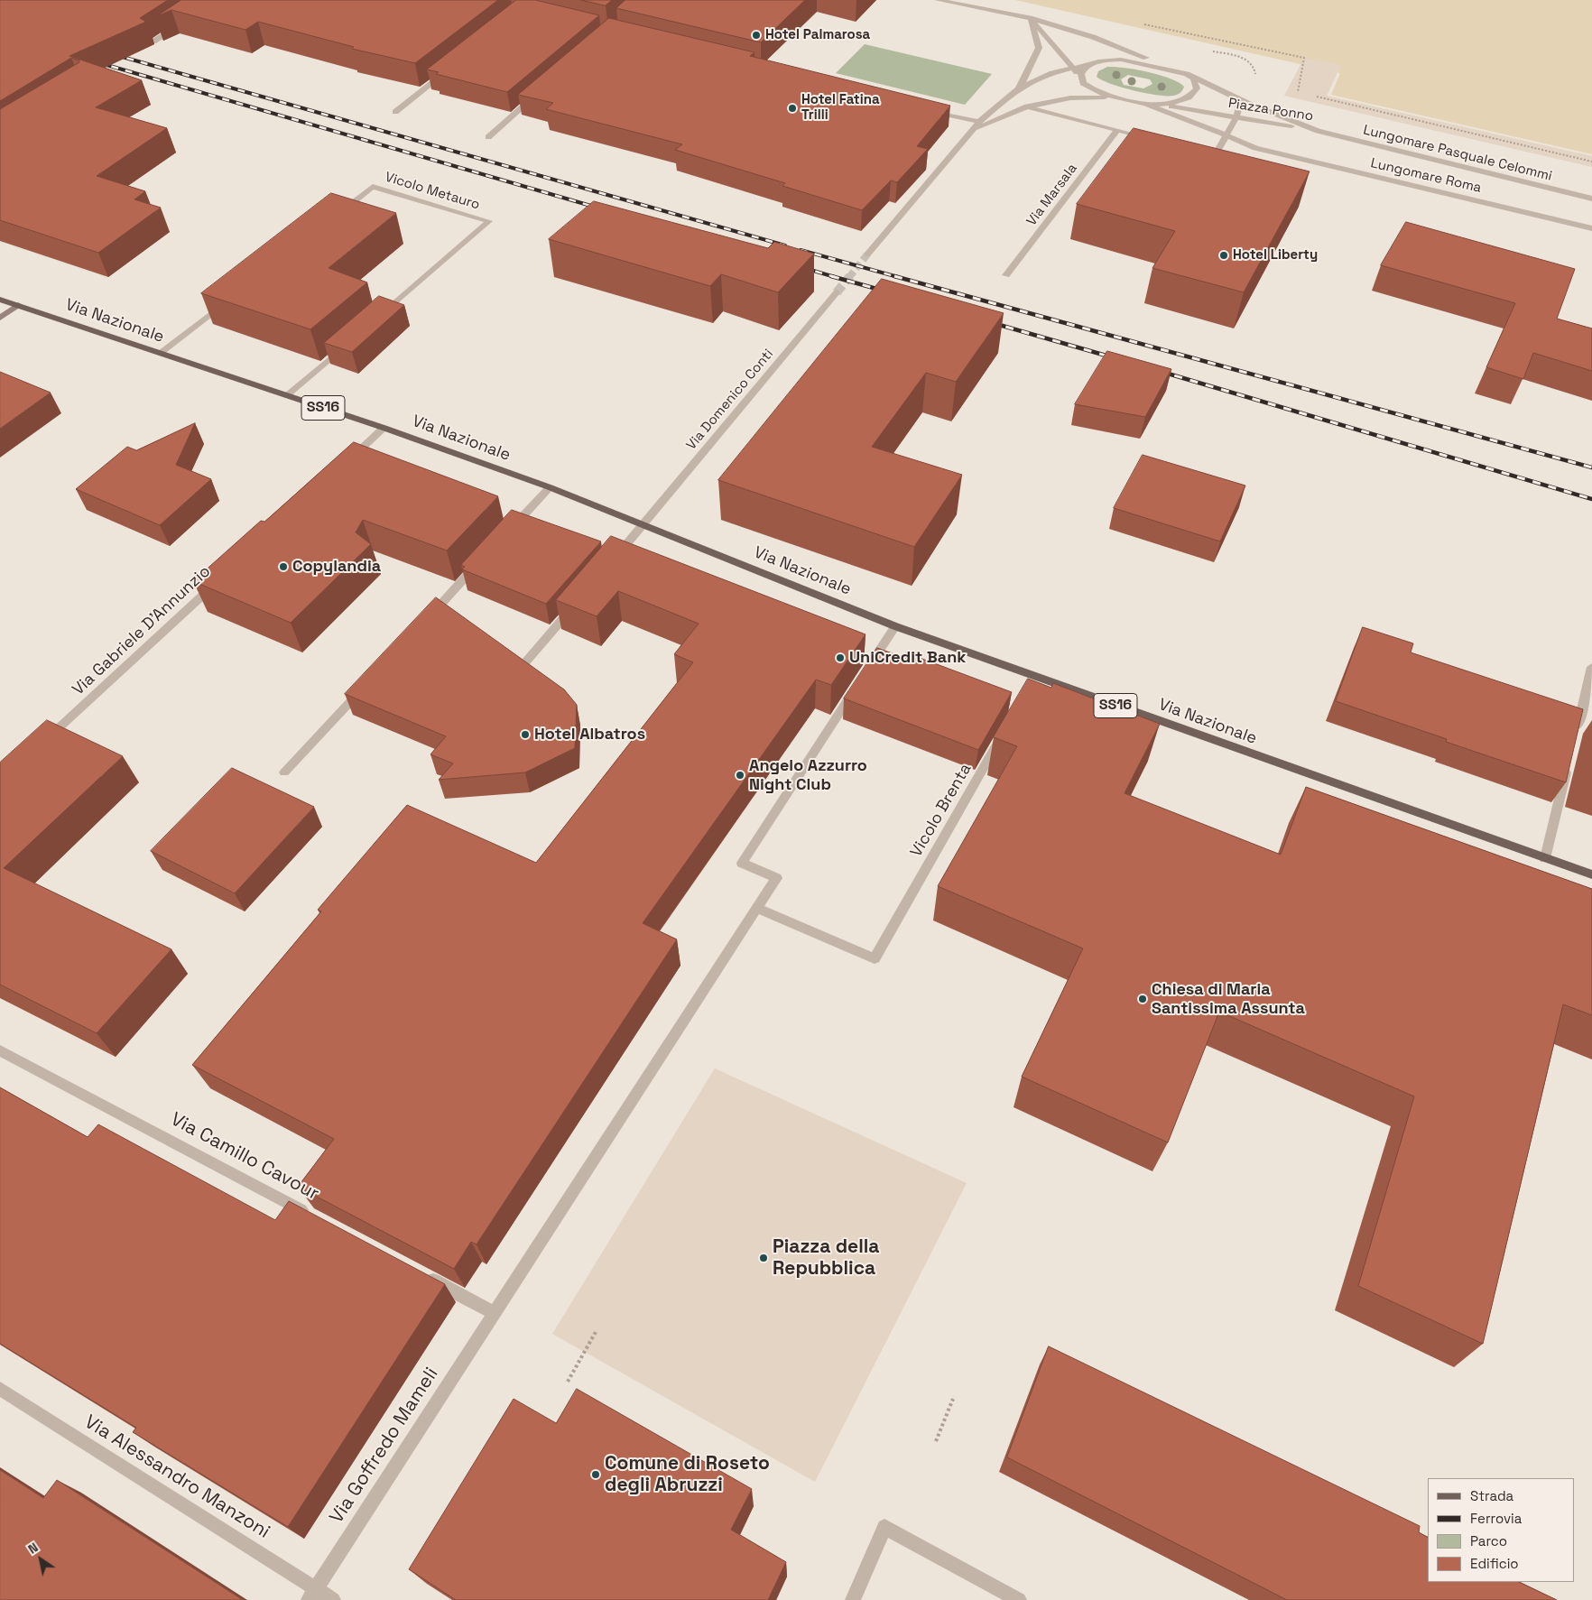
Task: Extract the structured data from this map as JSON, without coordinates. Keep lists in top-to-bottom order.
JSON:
{
  "streets": {
    "main road": ["Via Nazionale", "SS16"],
    "street": [
      "Piazza Ponno",
      "Lungomare Pasquale Celommi",
      "Lungomare Roma",
      "Vicolo Metauro",
      "Via Marsala",
      "Via Domenico Conti",
      "Via Gabriele D'Annunzio",
      "Vicolo Brenta",
      "Via Camillo Cavour",
      "Via Goffredo Mameli",
      "Via Alessandro Manzoni"
    ]
  },
  "crossings": [
    ["Piazza Ponno", "Lungomare Pasquale Celommi"],
    ["Piazza Ponno", "Lungomare Roma"],
    ["Via Nazionale", "Via Domenico Conti"],
    ["Via Goffredo Mameli", "Via Alessandro Manzoni"]
  ],
  "places": [
    "Hotel Palmarosa",
    "Hotel Fatina Trilli",
    "Hotel Liberty",
    "Copylandia",
    "UniCredit Bank",
    "Hotel Albatros",
    "Angelo Azzurro Night Club",
    "Chiesa di Maria Santissima Assunta",
    "Piazza della Repubblica",
    "Comune di Roseto degli Abruzzi"
  ],
  "legend": [
    "Strada",
    "Ferrovia",
    "Parco",
    "Edificio"
  ],
  "north": "top left"
}
